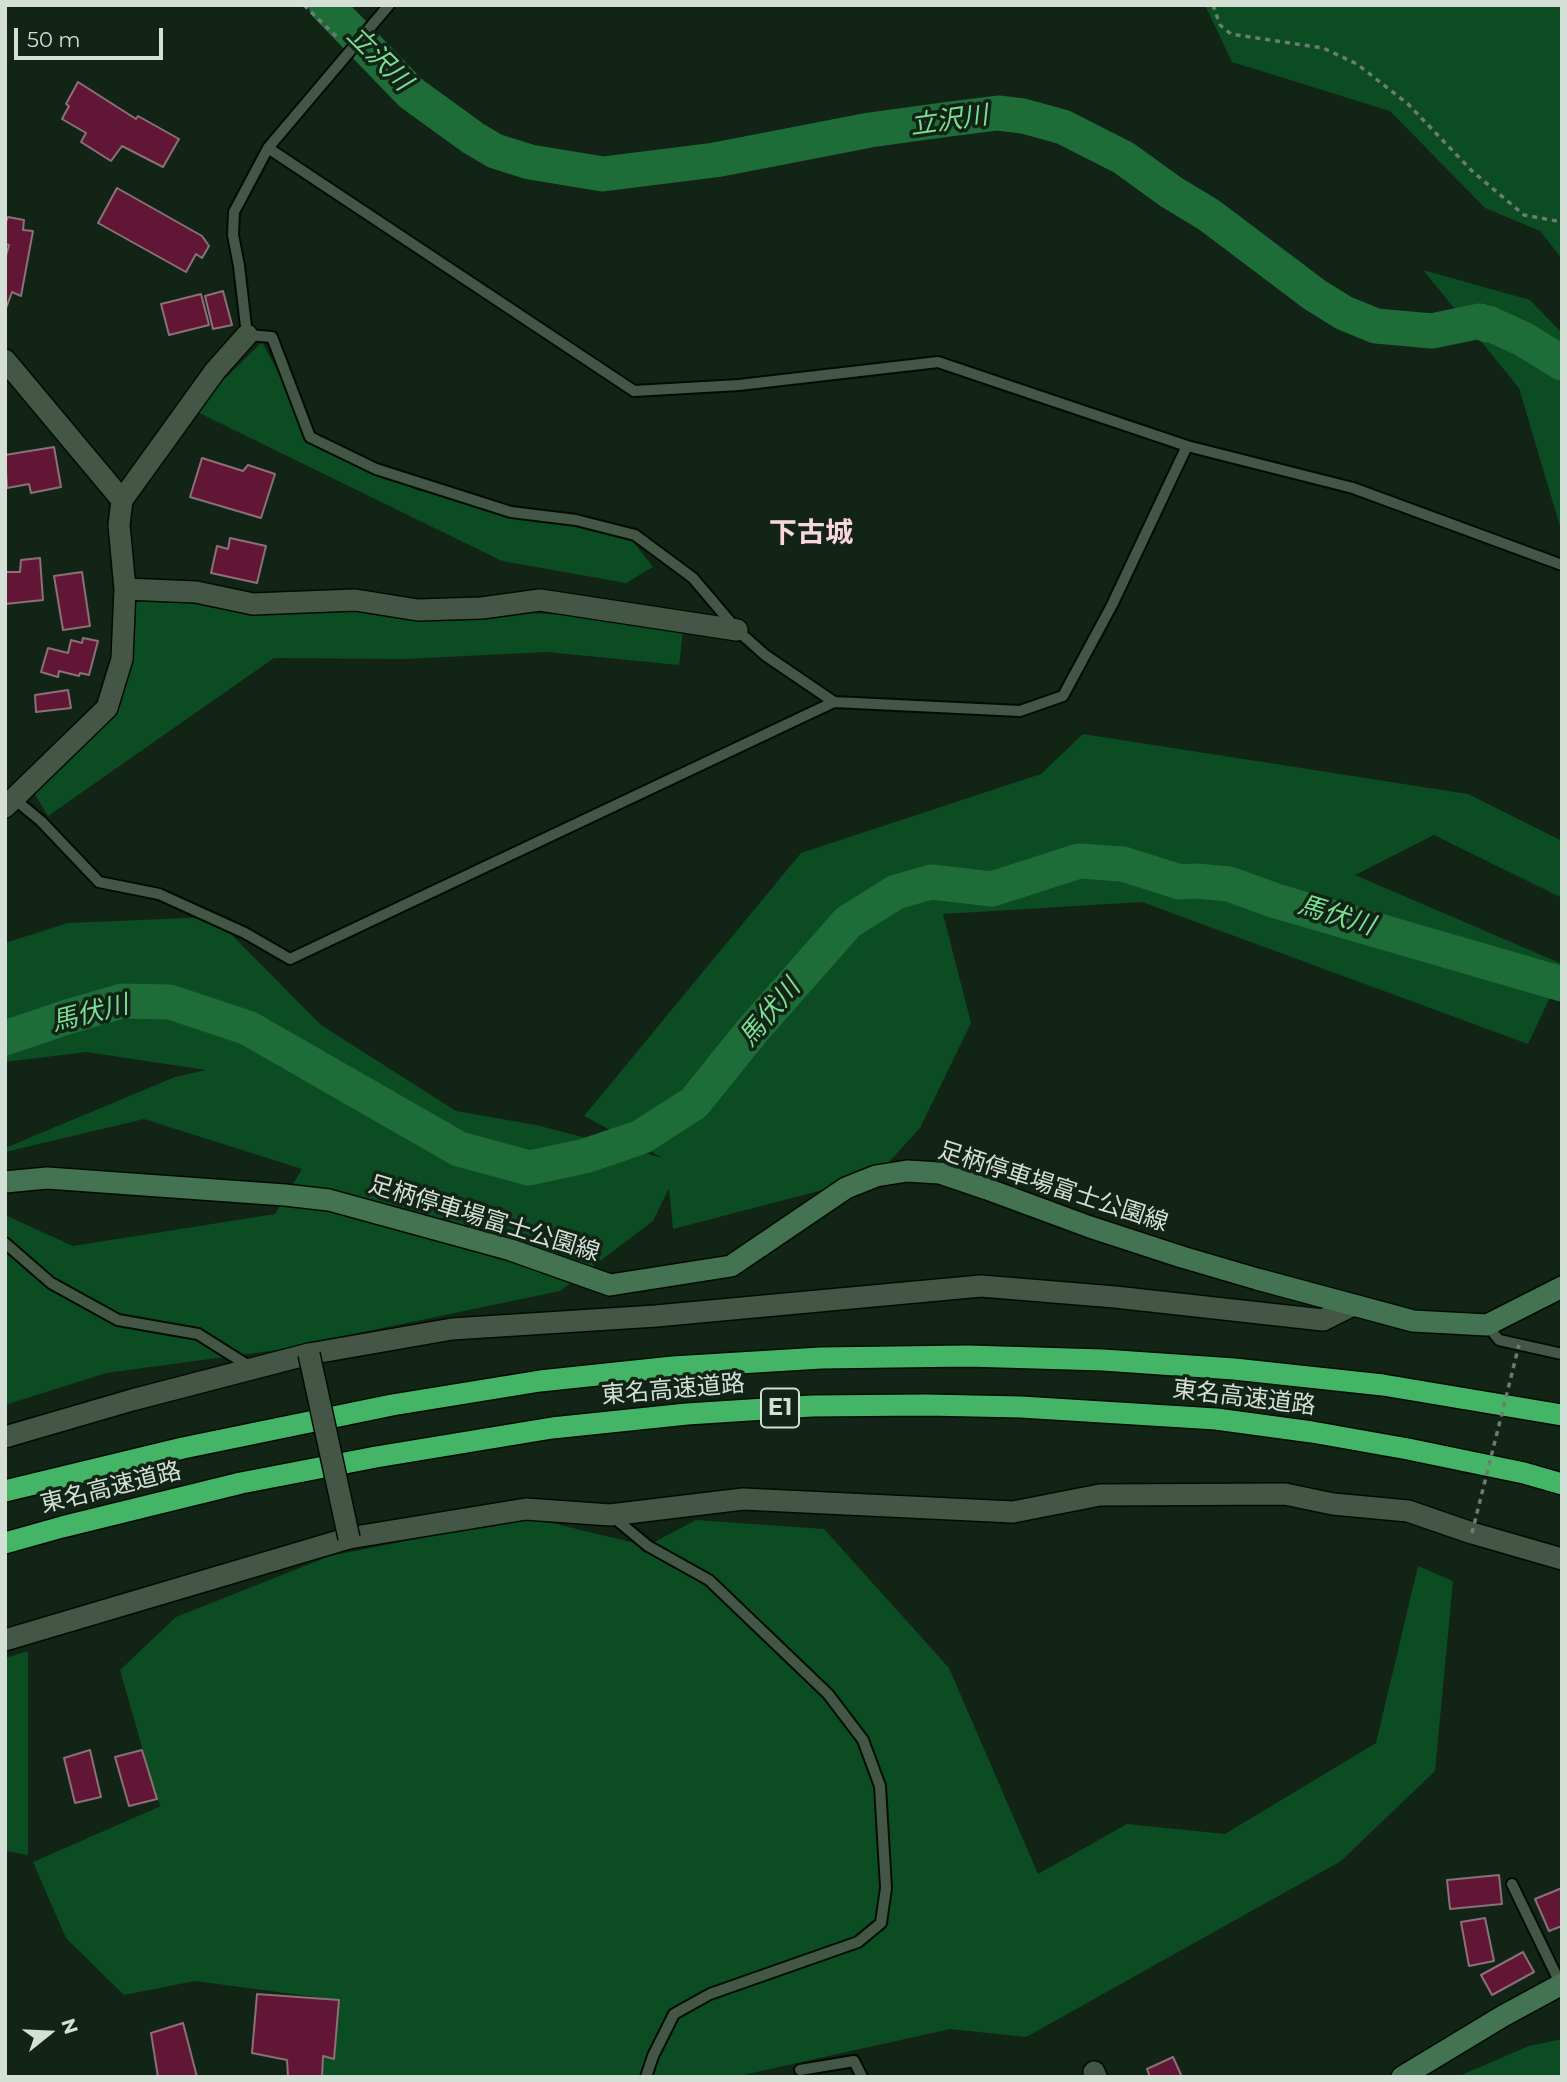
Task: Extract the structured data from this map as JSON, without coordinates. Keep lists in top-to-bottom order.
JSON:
{
  "streets": {
    "highway": ["東名高速道路", "E1"],
    "main road": ["足柄停車場富士公園線"]
  },
  "districts": ["下古城"],
  "water": ["立沢川", "馬伏川"],
  "scale_bar": "50 m",
  "north": "right"
}
